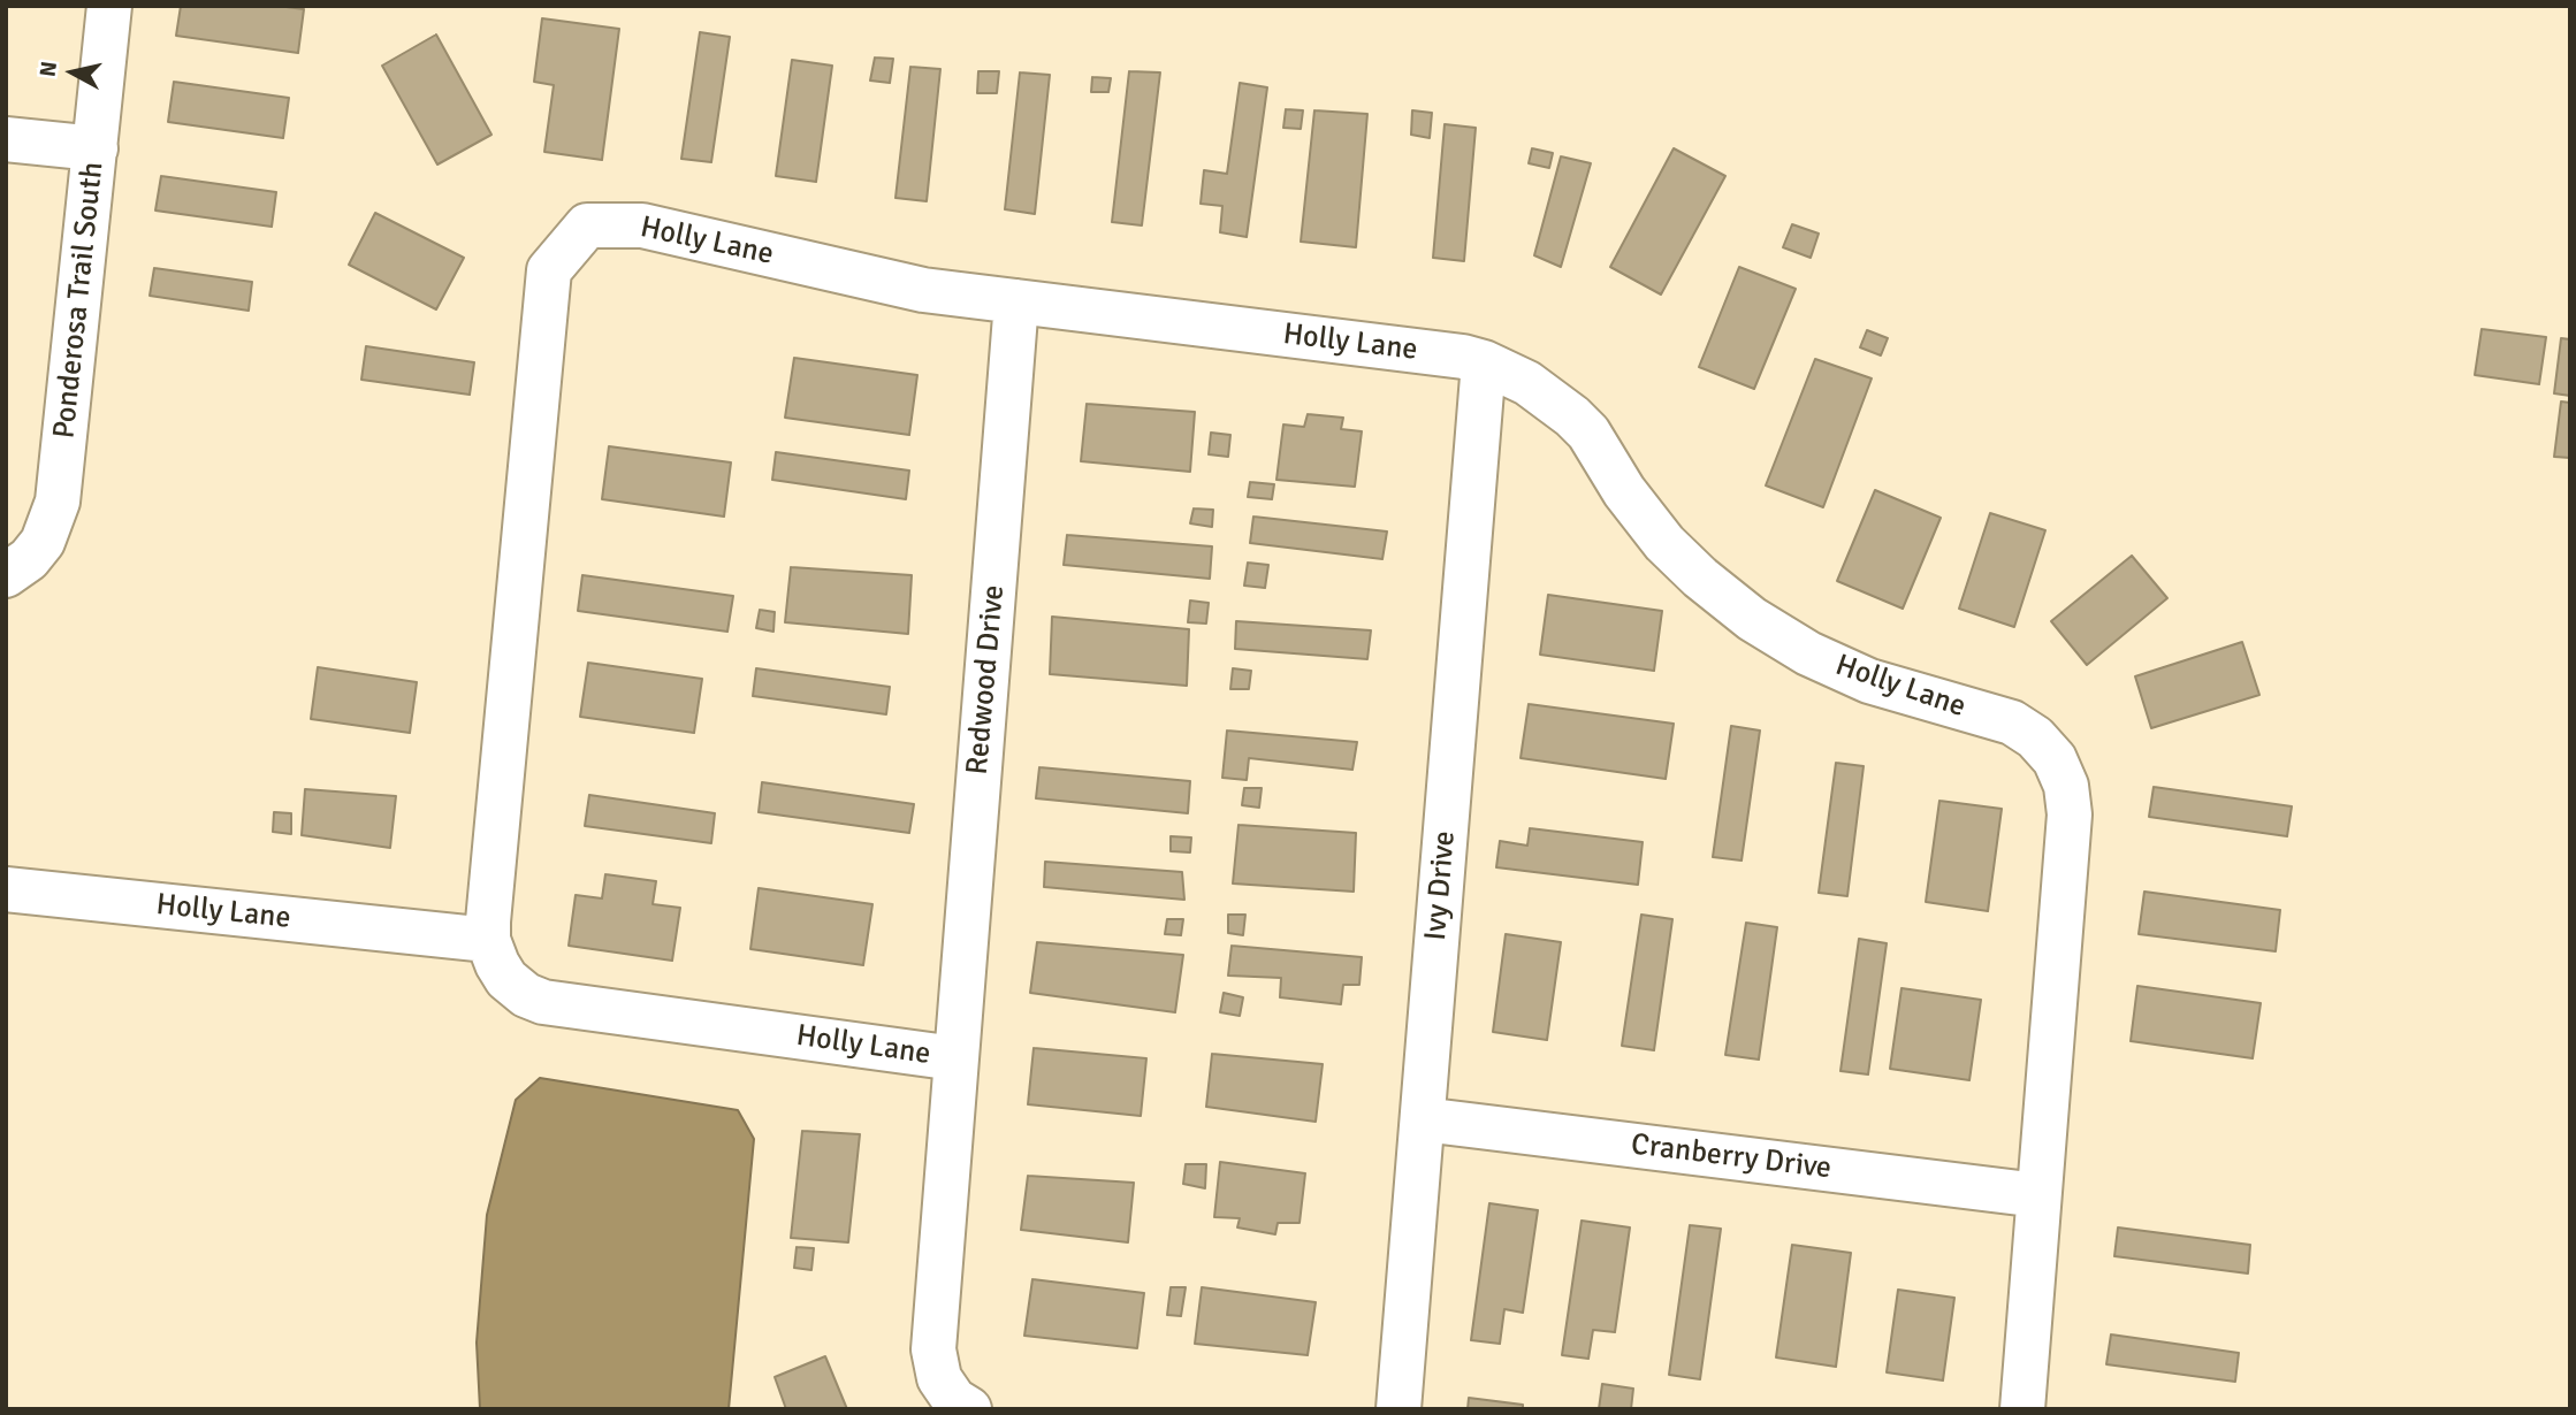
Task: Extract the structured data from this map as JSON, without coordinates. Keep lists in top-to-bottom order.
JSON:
{
  "streets": {
    "street": [
      "Holly Lane",
      "Ponderosa Trail South",
      "Redwood Drive",
      "Ivy Drive",
      "Cranberry Drive"
    ]
  },
  "crossings": [
    ["Holly Lane", "Redwood Drive"],
    ["Holly Lane", "Ivy Drive"],
    ["Holly Lane", "Cranberry Drive"],
    ["Ivy Drive", "Cranberry Drive"]
  ],
  "north": "left"
}
